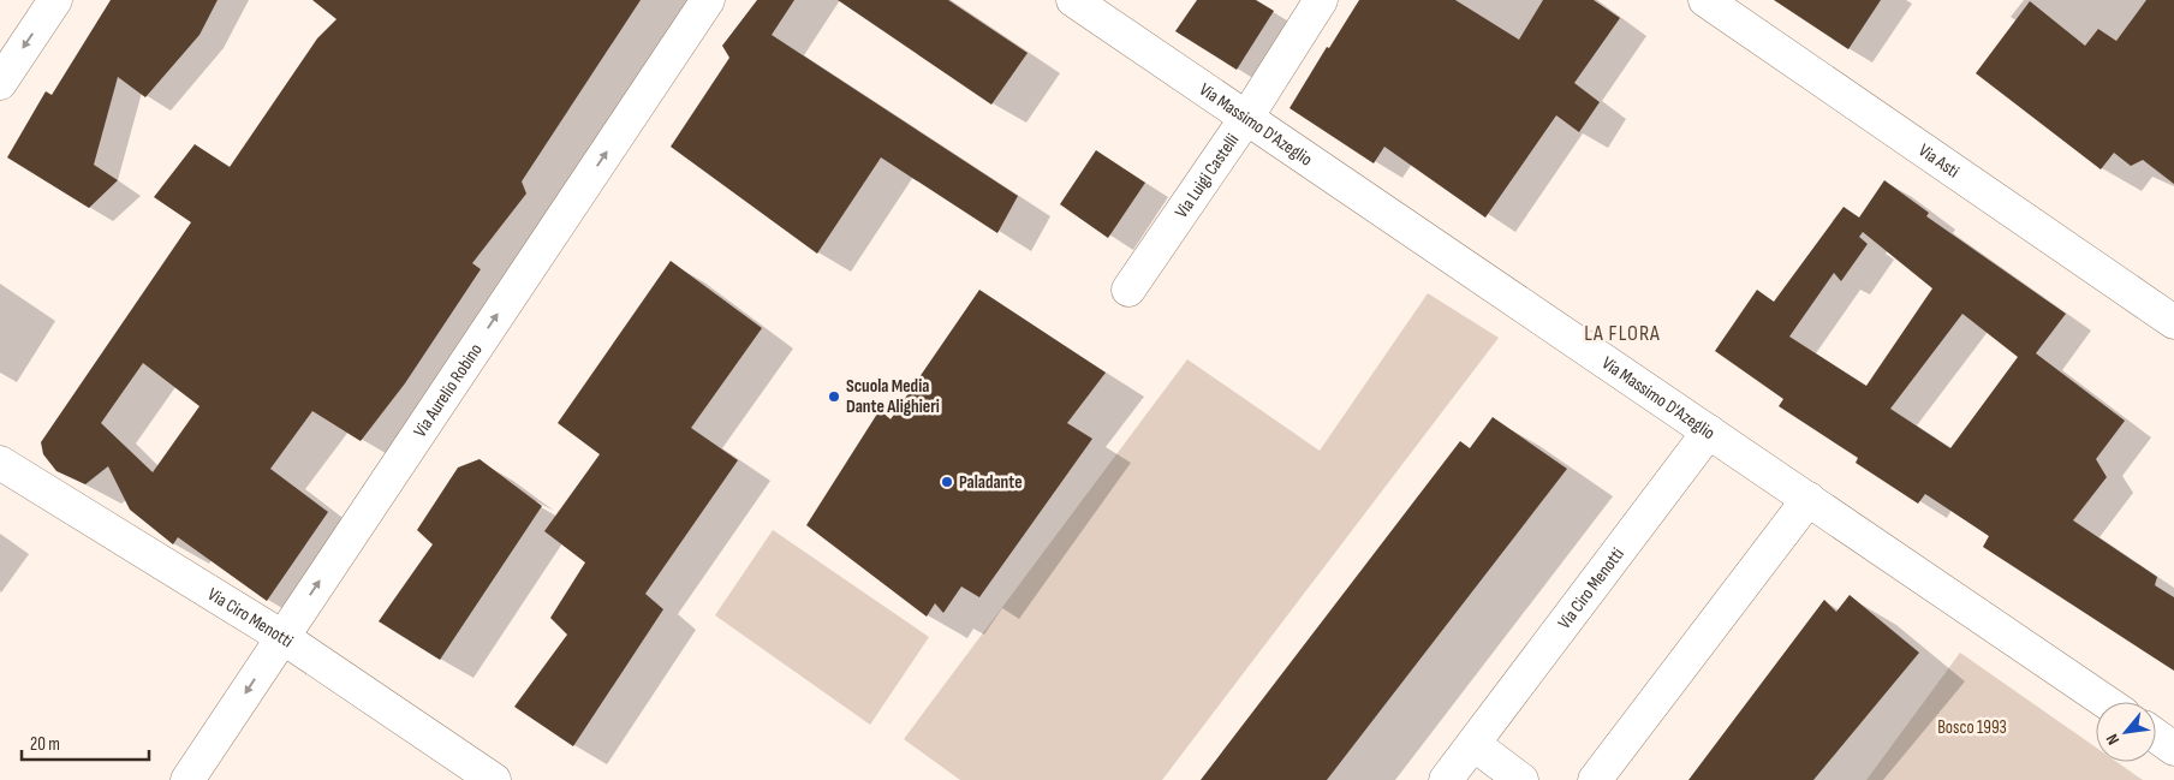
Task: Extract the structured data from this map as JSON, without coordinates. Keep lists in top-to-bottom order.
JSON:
{
  "streets": {
    "street": [
      "Via Massimo D'Azeglio",
      "Via Asti",
      "Via Luigi Castelli",
      "Via Aurelio Robino",
      "Via Ciro Menotti"
    ]
  },
  "crossings": [
    ["Via Massimo D'Azeglio", "Via Luigi Castelli"],
    ["Via Massimo D'Azeglio", "Via Ciro Menotti"],
    ["Via Aurelio Robino", "Via Ciro Menotti"]
  ],
  "districts": ["LA FLORA"],
  "parks": ["Bosco 1993"],
  "places": ["Scuola Media Dante Alighieri", "Paladante"],
  "scale_bar": "20 m",
  "north": "bottom left"
}
